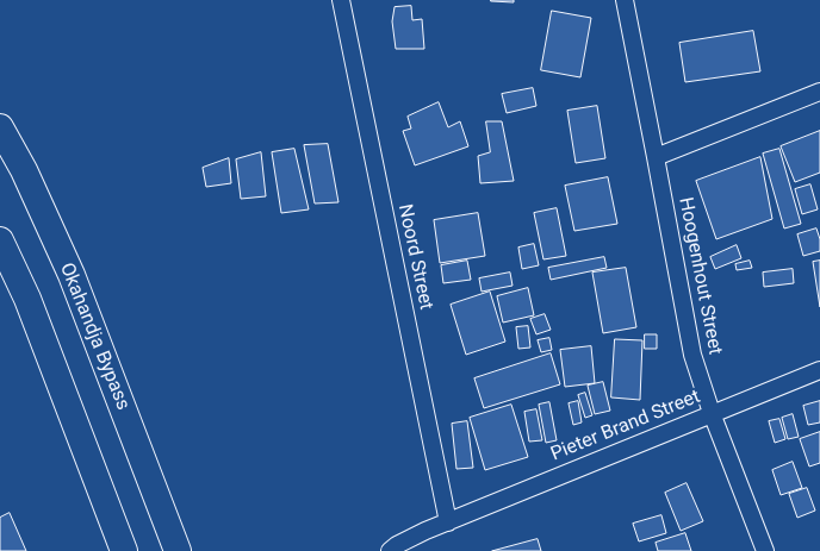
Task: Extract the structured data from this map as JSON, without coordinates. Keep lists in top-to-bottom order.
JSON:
{
  "streets": {
    "highway": ["Okahandja Bypass"],
    "street": ["Noord Street", "Hoogenhout Street", "Pieter Brand Street"]
  },
  "crossings": [
    ["Noord Street", "Pieter Brand Street"],
    ["Hoogenhout Street", "Pieter Brand Street"]
  ]
}
